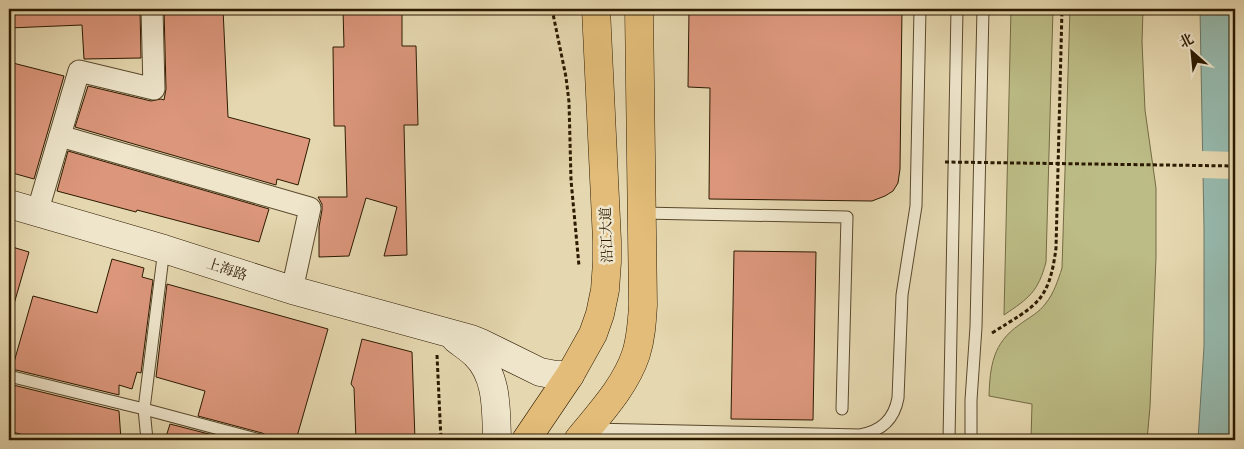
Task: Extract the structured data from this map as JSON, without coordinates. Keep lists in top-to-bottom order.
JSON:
{
  "streets": {
    "main road": ["沿江大道"],
    "street": ["上海路"]
  },
  "crossings": [
    ["沿江大道", "上海路"]
  ],
  "north": "top left"
}
